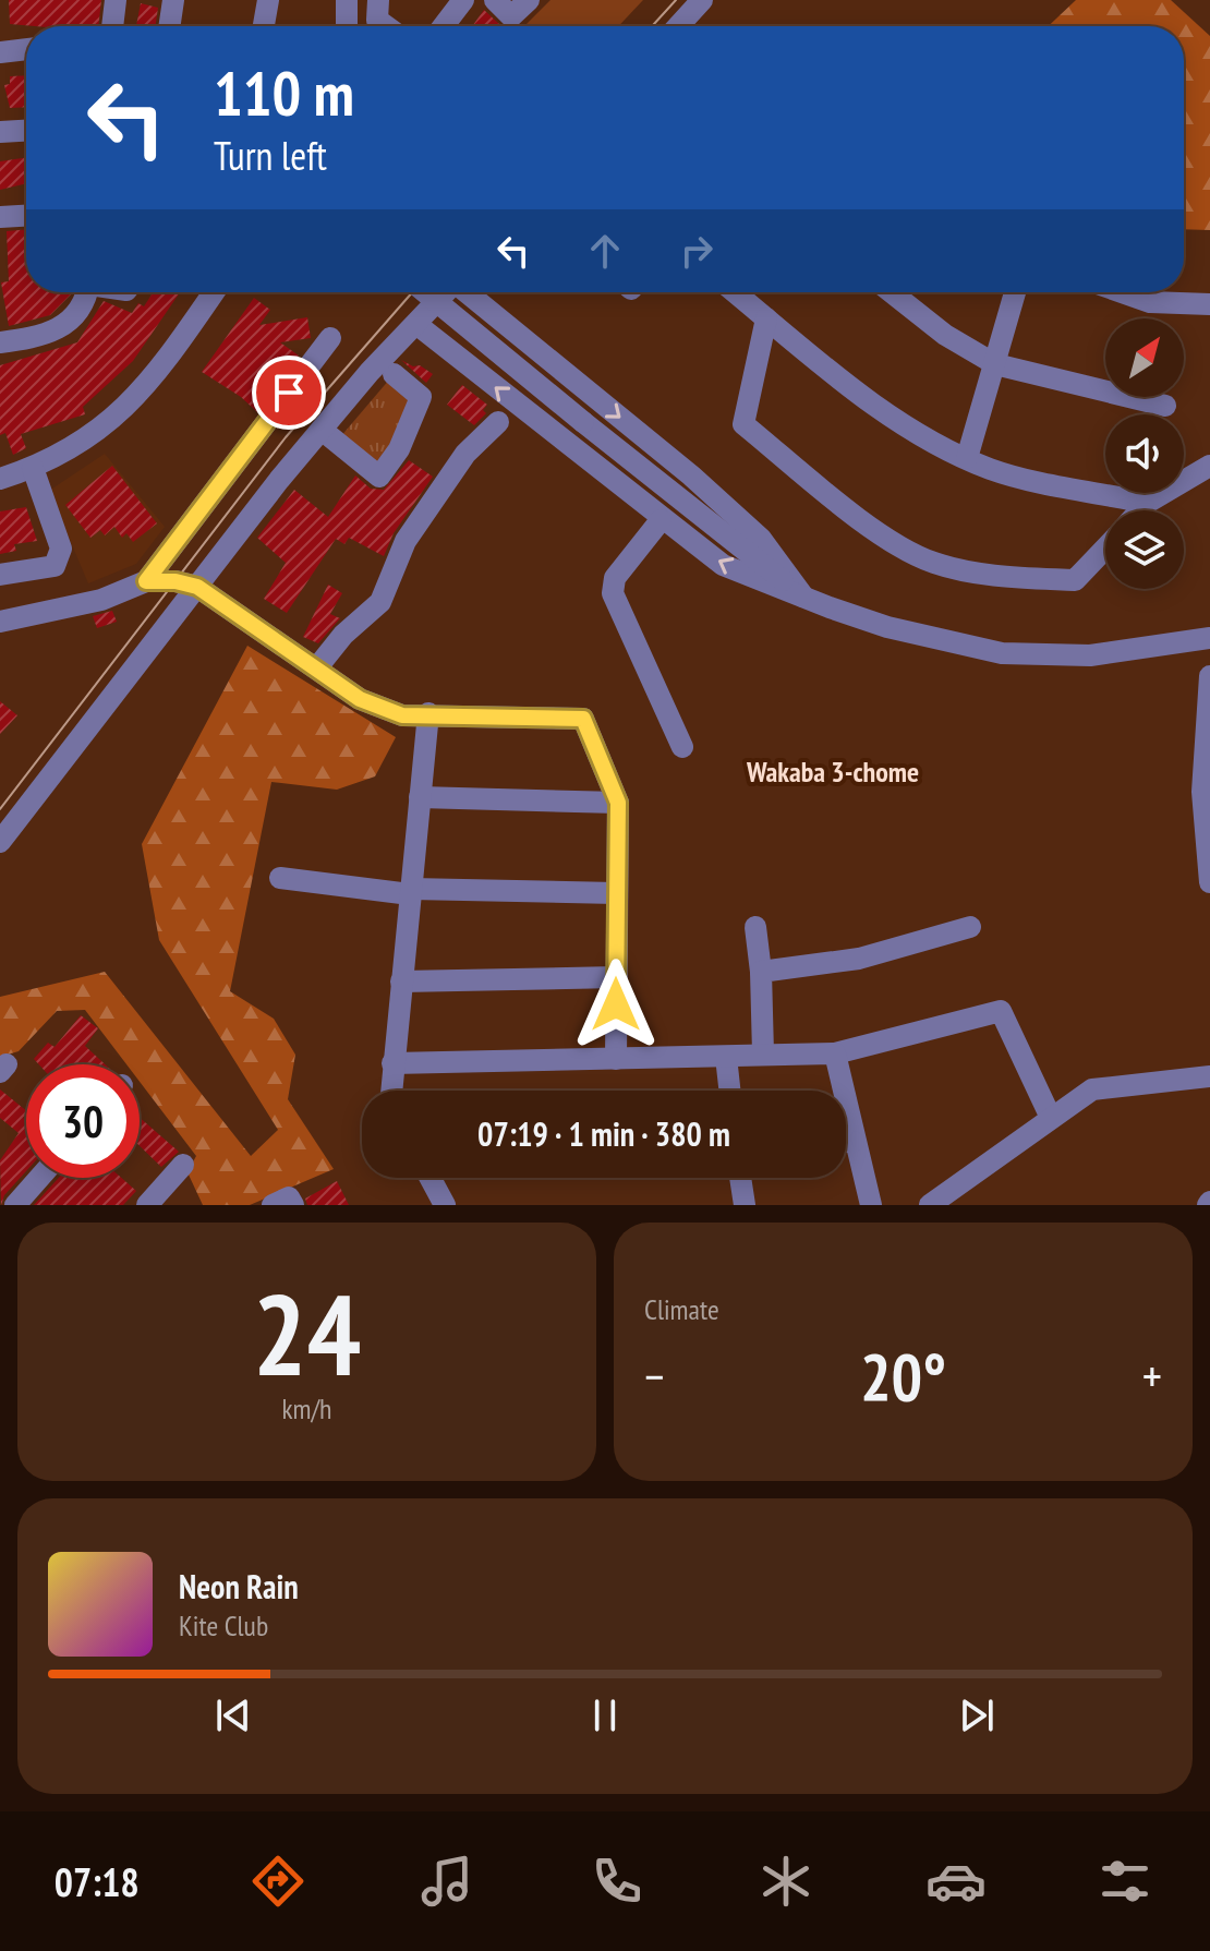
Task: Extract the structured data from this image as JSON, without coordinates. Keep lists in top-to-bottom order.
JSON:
{
  "districts": ["Wakaba 3-chome"],
  "north": "top right",
  "page": {
    "turn": ["110 m", "Turn left"],
    "limit": "30",
    "trip": "07:19 · 1 min · 380 m",
    "tile": [
      ["24", "km/h"],
      "Climate"
    ],
    "heat": ["−", "20°", "+"],
    "song": ["Neon Rain", "Kite Club"],
    "tabs": "07:18"
  }
}
